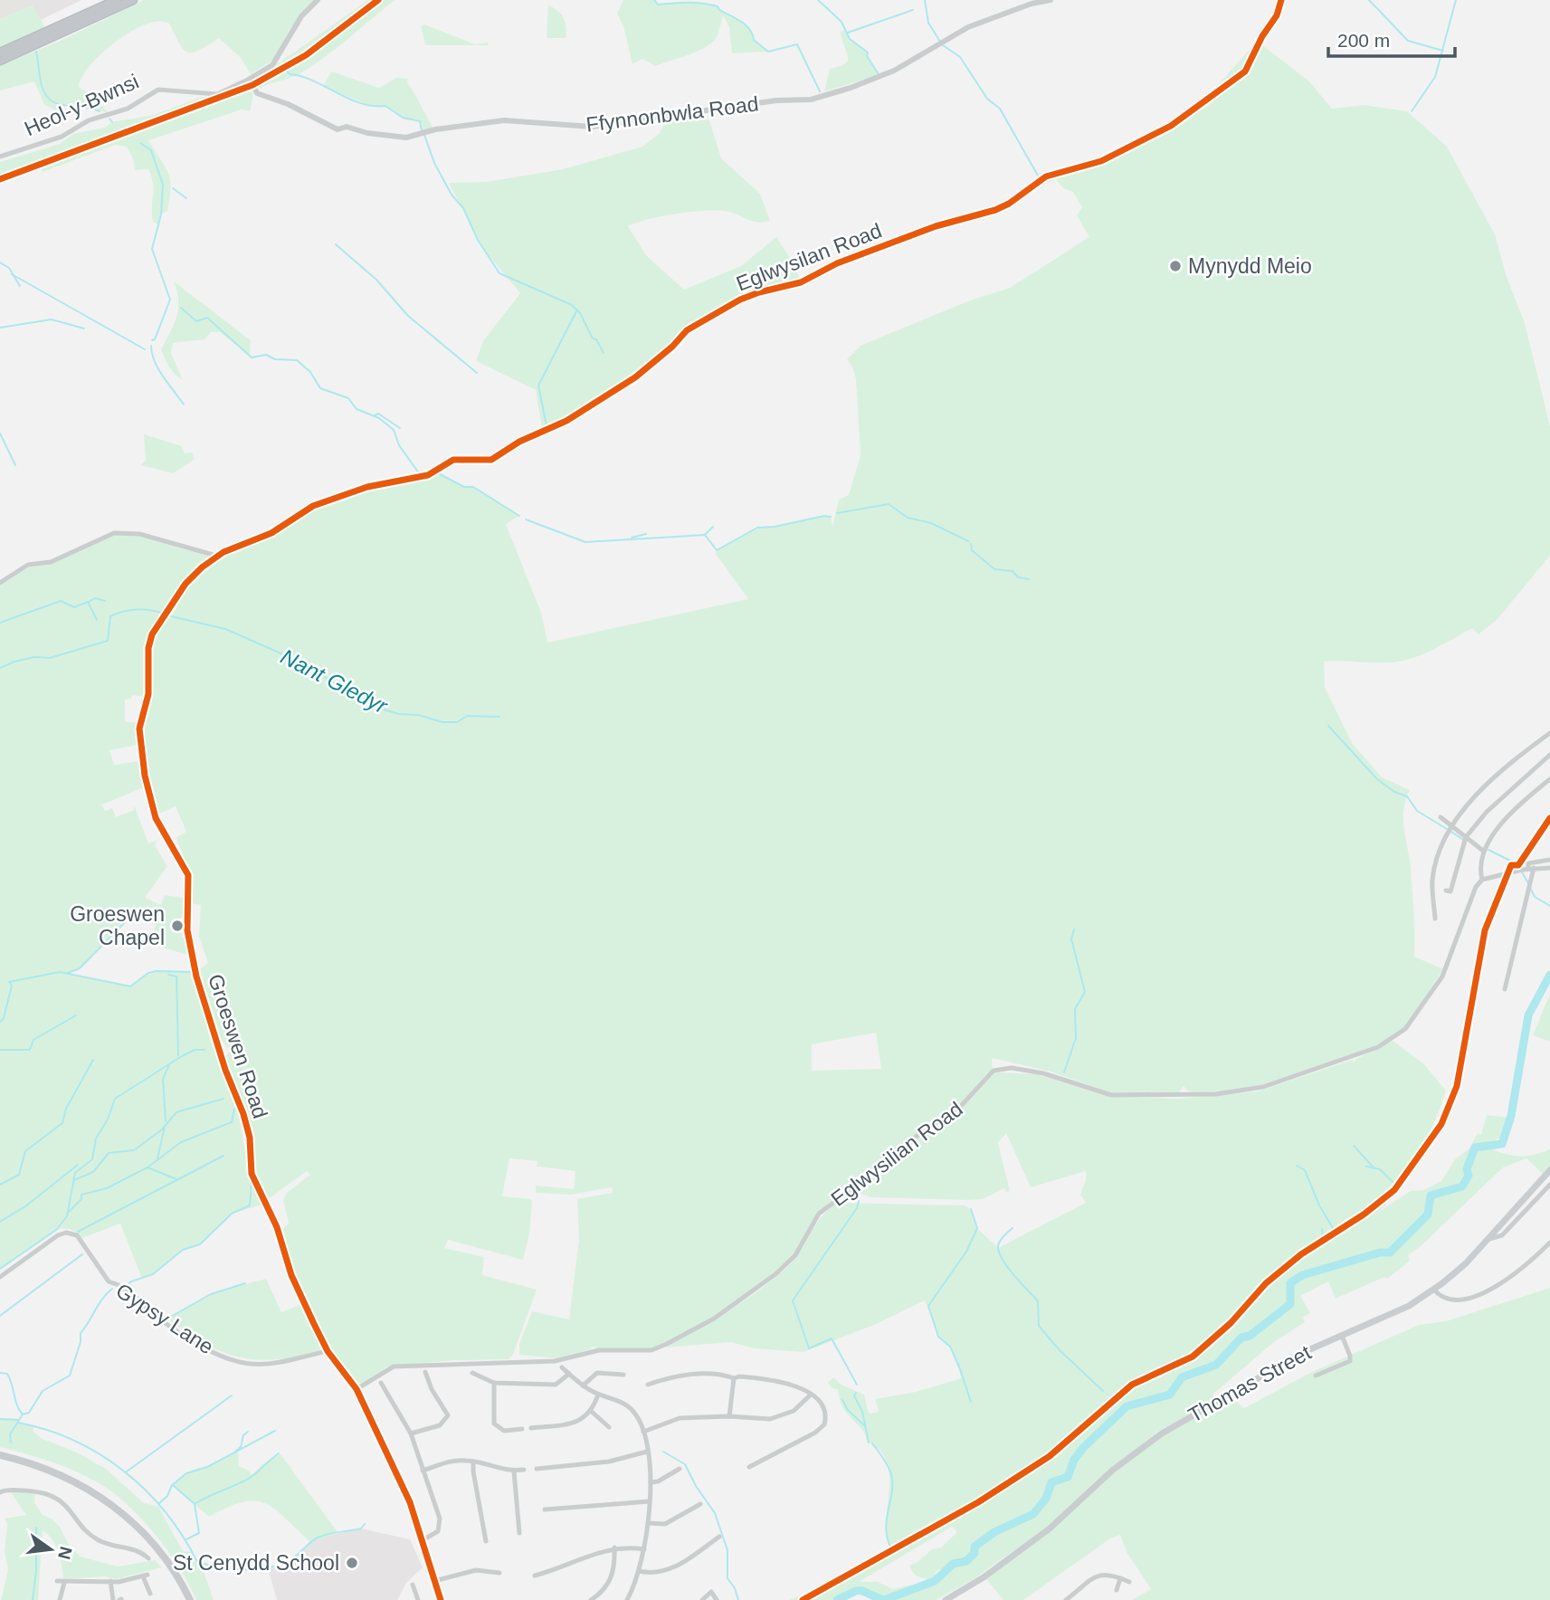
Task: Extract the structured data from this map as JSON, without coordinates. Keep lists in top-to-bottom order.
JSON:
{
  "streets": {
    "main road": ["Thomas Street"],
    "street": [
      "Heol-y-Bwnsi",
      "Ffynnonbwla Road",
      "Eglwysilan Road",
      "Groeswen Road",
      "Eglwysilian Road",
      "Gypsy Lane"
    ]
  },
  "crossings": [
    ["Heol-y-Bwnsi", "Ffynnonbwla Road"],
    ["Eglwysilan Road", "Groeswen Road"],
    ["Groeswen Road", "Eglwysilian Road"],
    ["Groeswen Road", "Gypsy Lane"]
  ],
  "water": ["Nant Gledyr"],
  "places": ["Mynydd Meio", "Groeswen Chapel", "St Cenydd School"],
  "scale_bar": "200 m",
  "north": "right"
}
